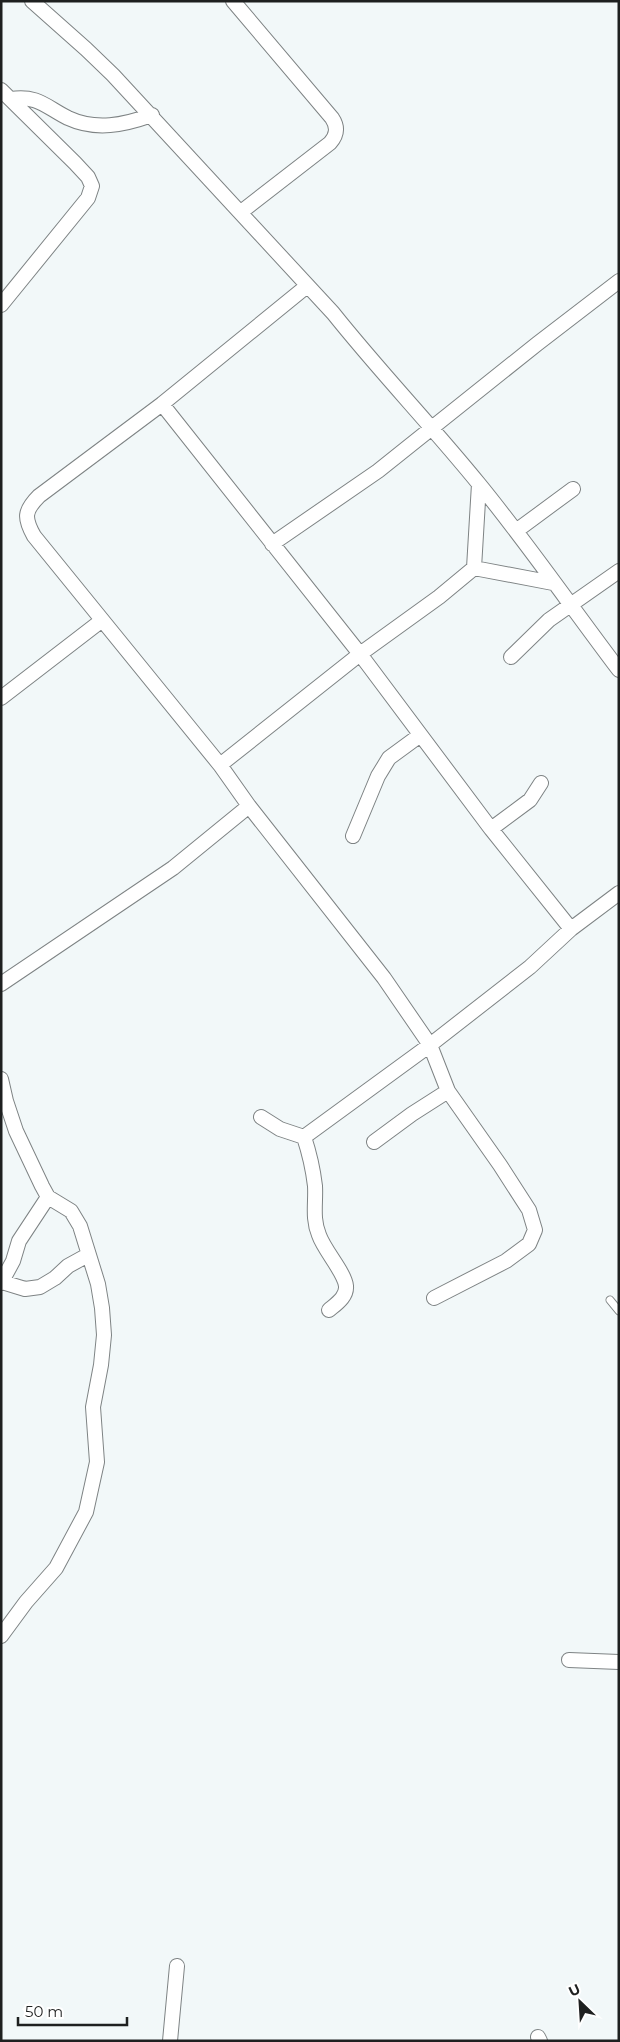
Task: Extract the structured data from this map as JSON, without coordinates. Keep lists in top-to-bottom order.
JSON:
{
  "scale_bar": "50 m",
  "north": "top left"
}
